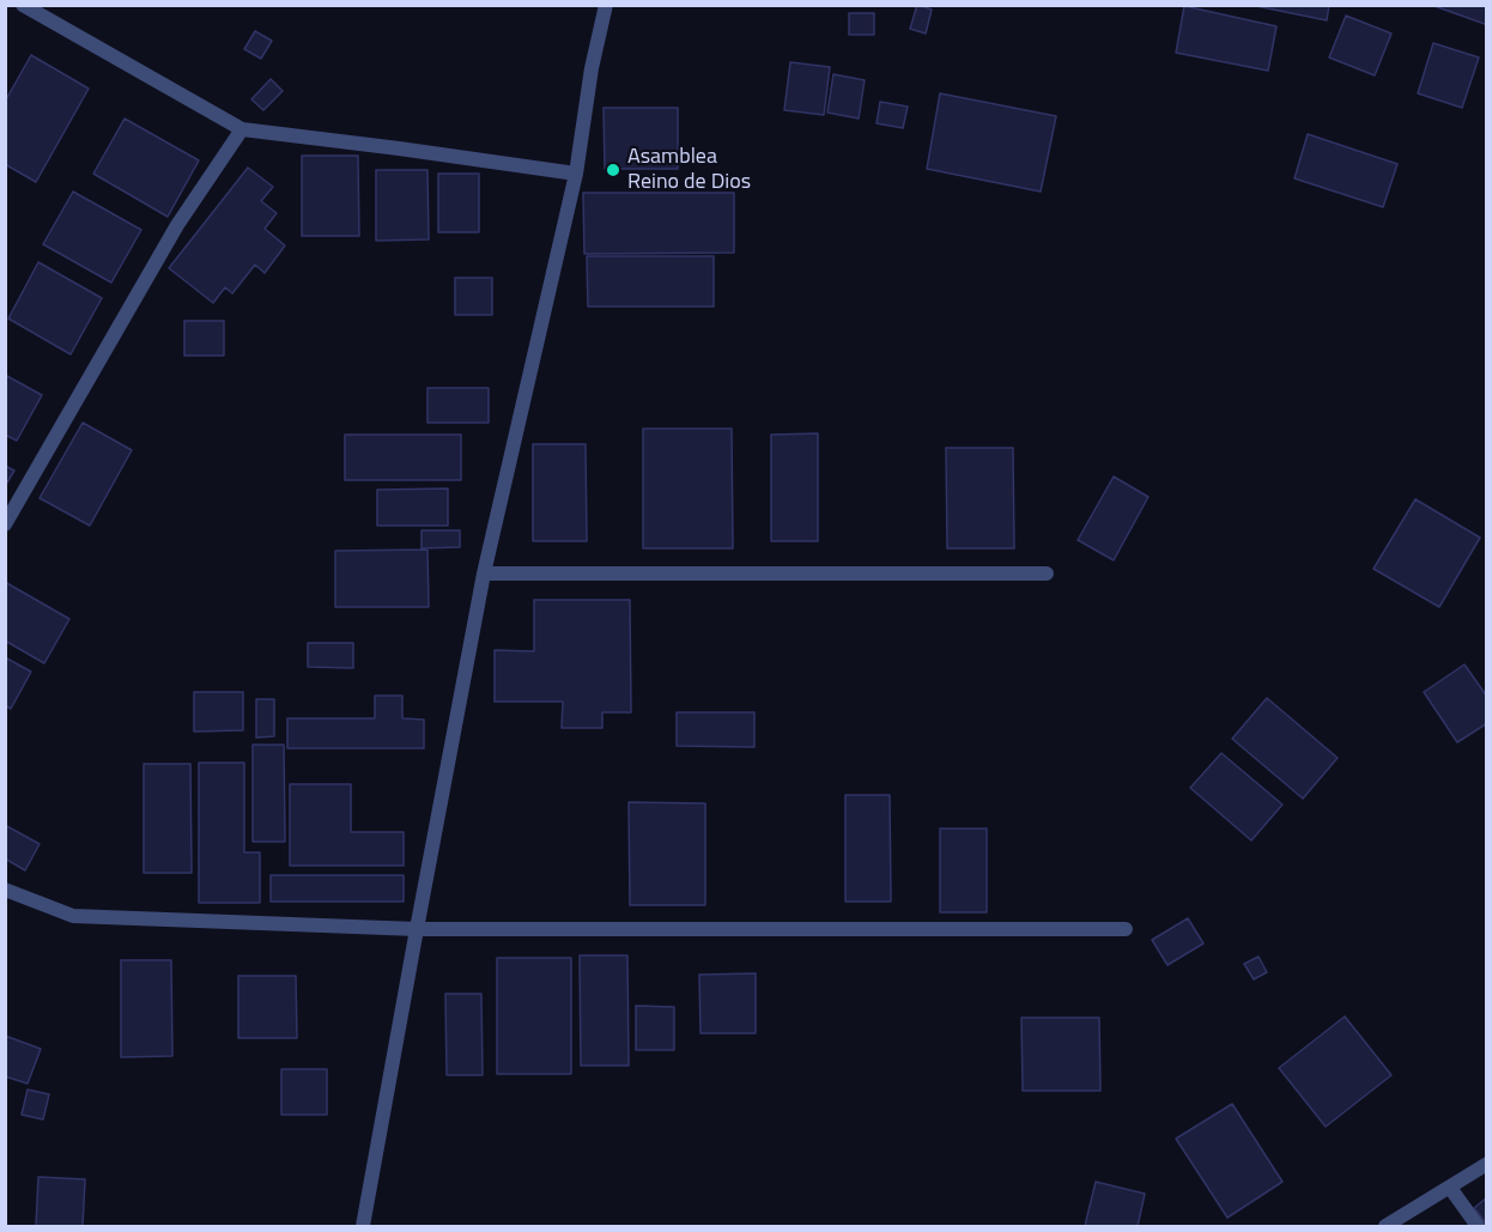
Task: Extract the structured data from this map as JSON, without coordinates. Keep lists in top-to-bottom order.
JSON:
{
  "places": ["Asamblea Reino de Dios"]
}
